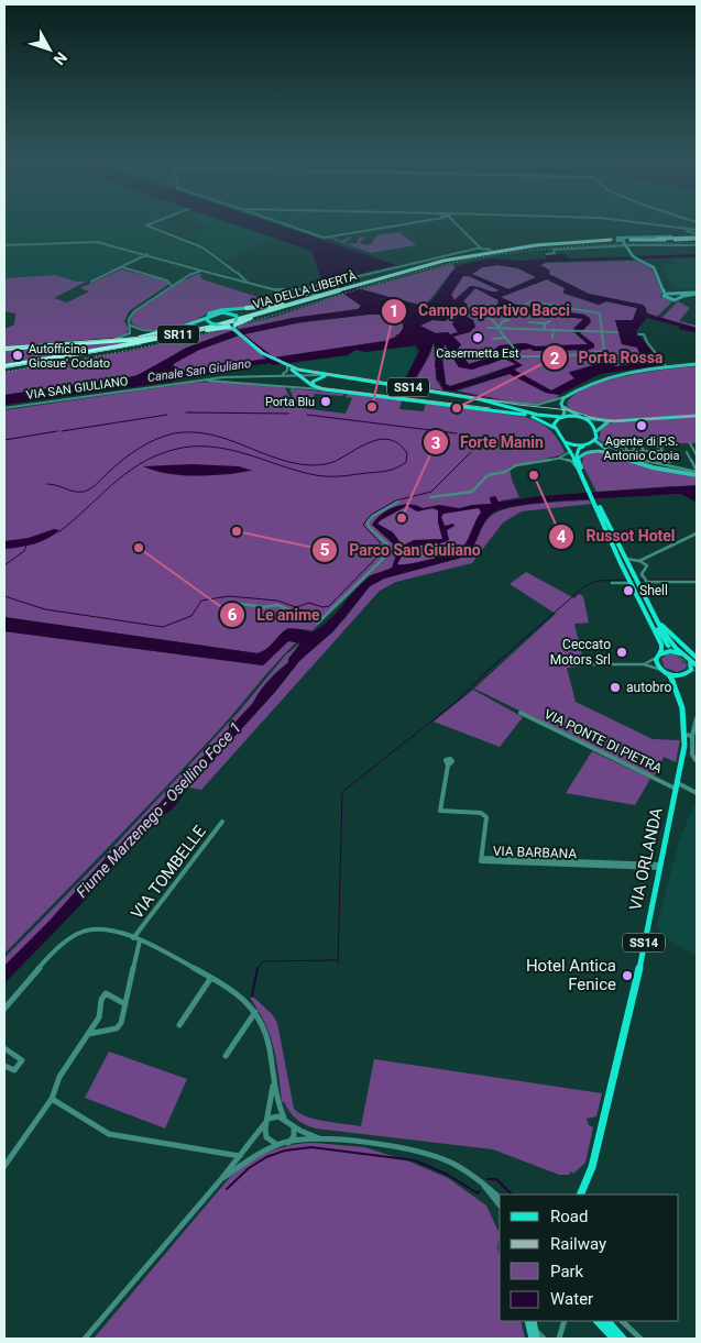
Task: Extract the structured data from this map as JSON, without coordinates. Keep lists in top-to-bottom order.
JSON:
{
  "streets": {
    "highway": ["VIA DELLA LIBERTÀ", "SR11"],
    "main road": ["SS14", "VIA SAN GIULIANO", "VIA ORLANDA"],
    "street": ["VIA PONTE DI PIETRA", "VIA BARBANA", "VIA TOMBELLE"]
  },
  "crossings": [
    ["VIA DELLA LIBERTÀ", "SR11"],
    ["SS14", "VIA SAN GIULIANO"],
    ["SS14", "VIA ORLANDA"],
    ["VIA PONTE DI PIETRA", "VIA ORLANDA"],
    ["VIA BARBANA", "VIA ORLANDA"]
  ],
  "water": ["Canale San Giuliano", "Fiume Marzenego - Osellino Foce 1"],
  "places": [
    "Casermetta Est",
    "Autofficina Giosue' Codato",
    "Porta Blu",
    "Campo sportivo Bacci",
    "Porta Rossa",
    "Agente di P.S. Antonio Copia",
    "Russot Hotel",
    "Forte Manin",
    "Parco San Giuliano",
    "Le anime",
    "Shell",
    "Ceccato Motors Srl",
    "autobro",
    "Hotel Antica Fenice"
  ],
  "legend": [
    "Road",
    "Railway",
    "Park",
    "Water"
  ],
  "north": "bottom right"
}
